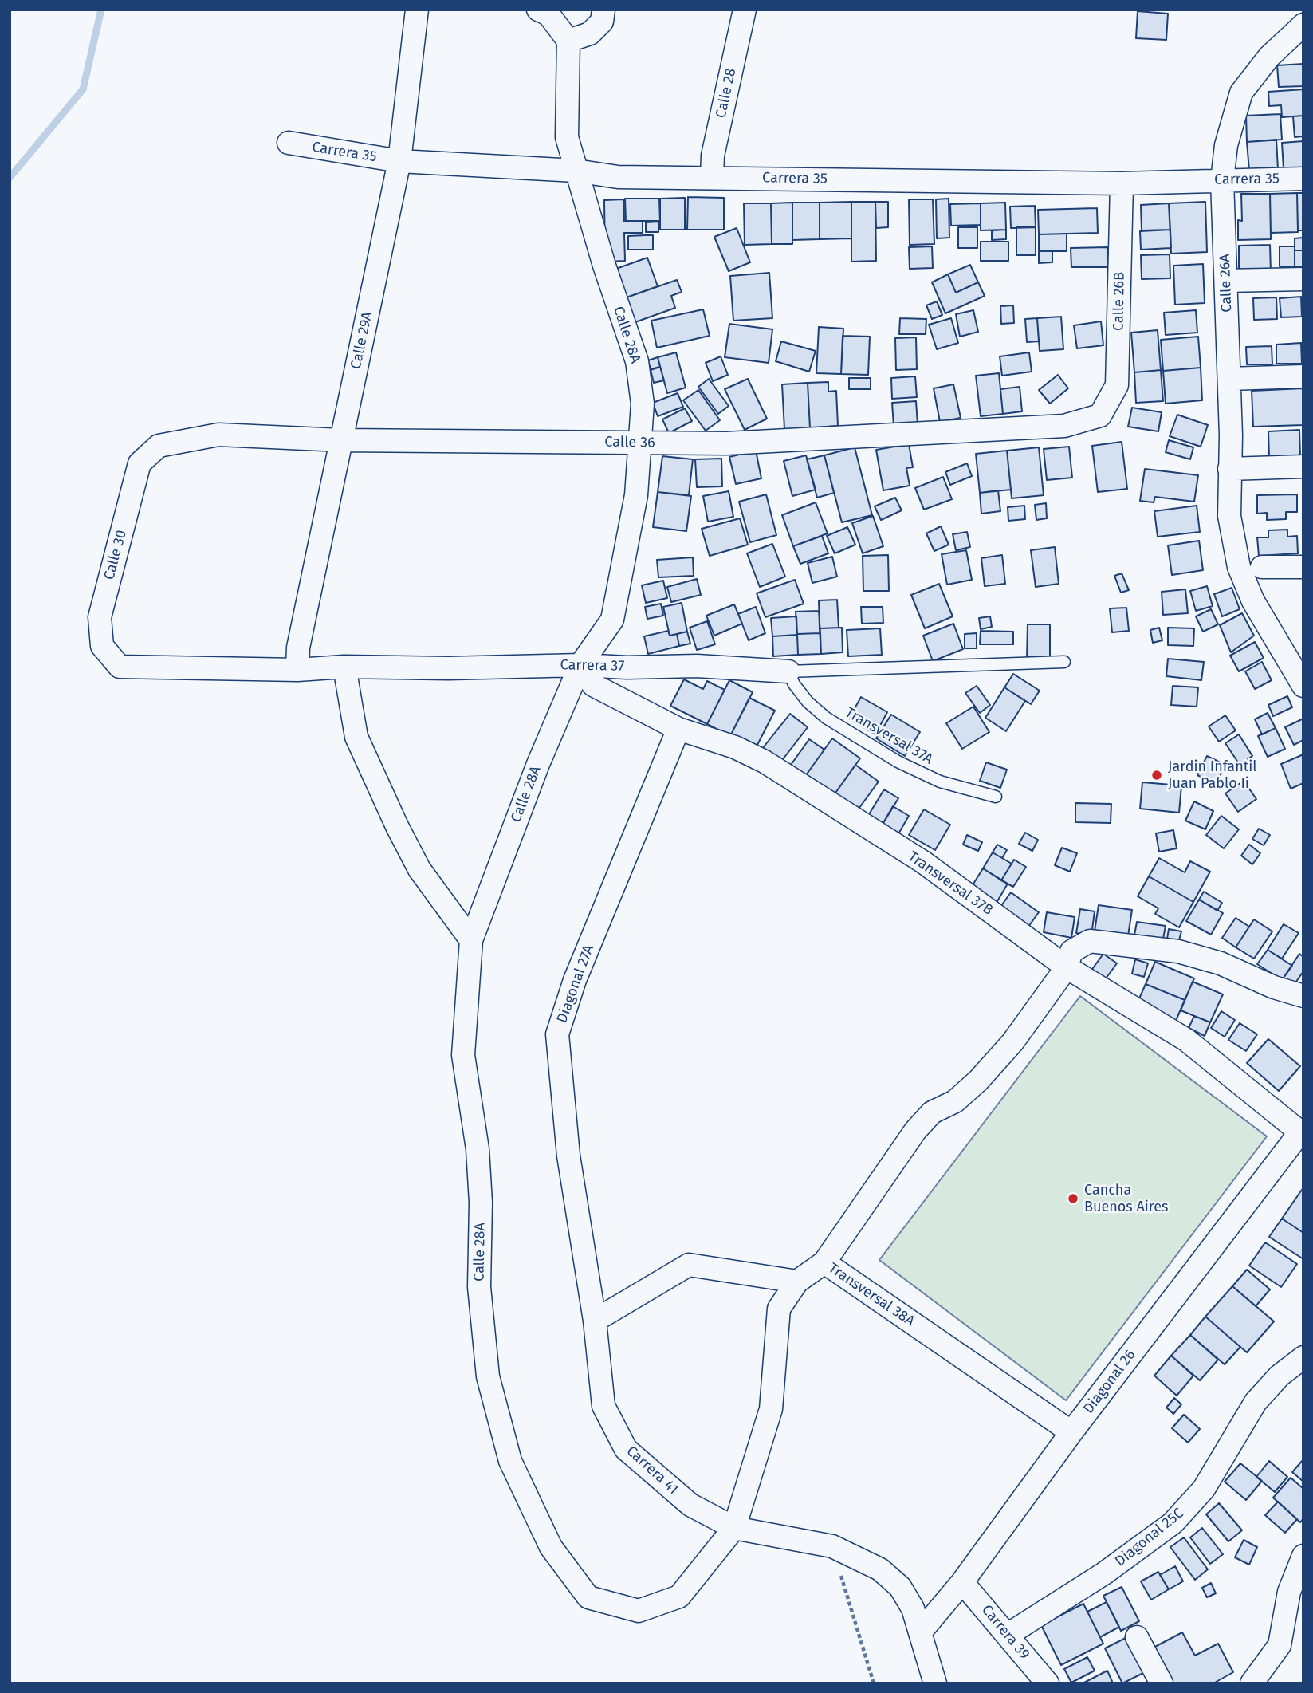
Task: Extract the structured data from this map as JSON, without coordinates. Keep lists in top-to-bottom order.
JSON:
{
  "streets": {
    "street": [
      "Calle 28",
      "Carrera 35",
      "Calle 26A",
      "Calle 26B",
      "Calle 28A",
      "Calle 29A",
      "Calle 36",
      "Calle 30",
      "Carrera 37",
      "Transversal 37B",
      "Diagonal 27A",
      "Transversal 38A",
      "Diagonal 26",
      "Carrera 41",
      "Diagonal 25C",
      "Carrera 39"
    ],
    "lane": ["Transversal 37A"]
  },
  "crossings": [
    ["Calle 28", "Carrera 35"],
    ["Carrera 35", "Calle 26A"],
    ["Carrera 35", "Calle 26B"],
    ["Carrera 35", "Calle 28A"],
    ["Carrera 35", "Calle 29A"],
    ["Calle 26B", "Calle 36"],
    ["Calle 28A", "Calle 36"],
    ["Calle 28A", "Carrera 37"],
    ["Calle 28A", "Transversal 37B"],
    ["Calle 28A", "Carrera 41"],
    ["Calle 29A", "Calle 36"],
    ["Calle 29A", "Carrera 37"],
    ["Calle 36", "Calle 30"],
    ["Calle 30", "Carrera 37"],
    ["Carrera 37", "Transversal 37A"],
    ["Carrera 37", "Transversal 37B"],
    ["Transversal 37B", "Diagonal 27A"],
    ["Transversal 37B", "Diagonal 26"],
    ["Diagonal 27A", "Carrera 41"],
    ["Transversal 38A", "Diagonal 26"],
    ["Diagonal 26", "Carrera 41"],
    ["Diagonal 26", "Carrera 39"],
    ["Diagonal 25C", "Carrera 39"]
  ],
  "places": ["Jardin Infantil Juan Pablo Ii", "Cancha Buenos Aires"]
}
